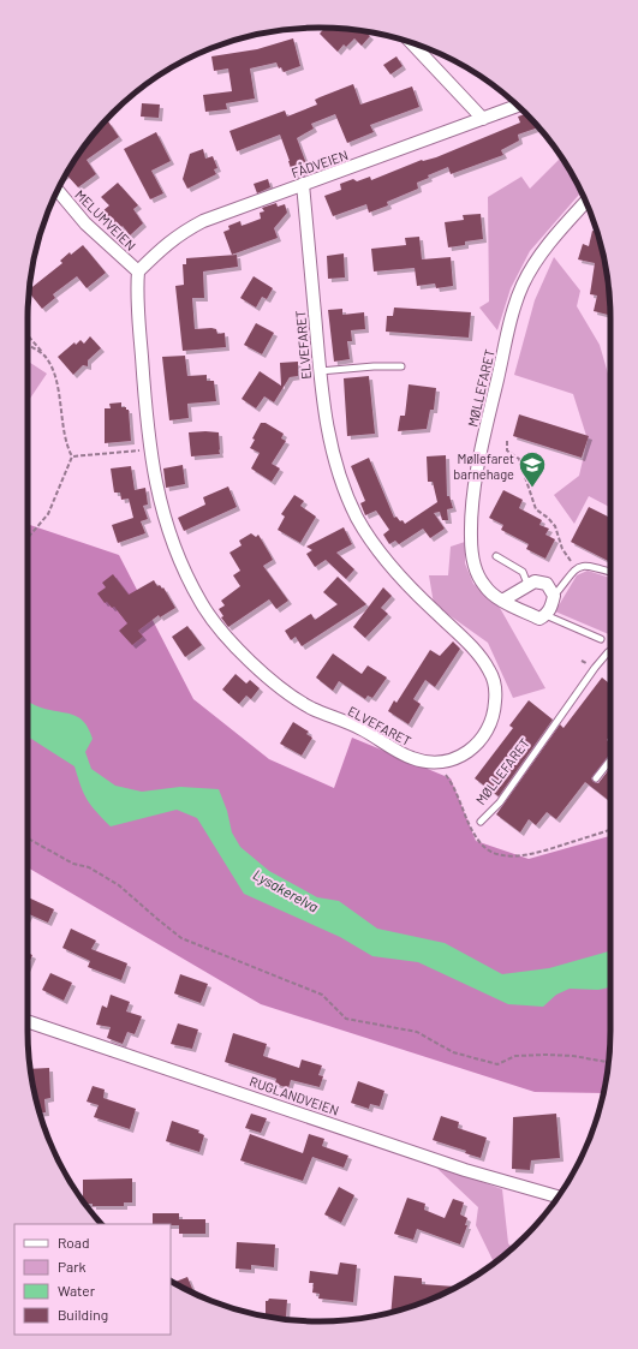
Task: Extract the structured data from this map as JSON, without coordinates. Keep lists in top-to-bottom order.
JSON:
{
  "streets": {
    "street": [
      "FÅDVEIEN",
      "MELUMVEIEN",
      "ELVEFARET",
      "MØLLEFARET",
      "RUGLANDVEIEN"
    ]
  },
  "crossings": [
    ["FÅDVEIEN", "MELUMVEIEN"],
    ["FÅDVEIEN", "ELVEFARET"],
    ["MELUMVEIEN", "ELVEFARET"]
  ],
  "water": ["Lysakerelva"],
  "places": {
    "school or university": ["Møllefaret barnehage"]
  },
  "legend": [
    "Road",
    "Park",
    "Water",
    "Building"
  ]
}
